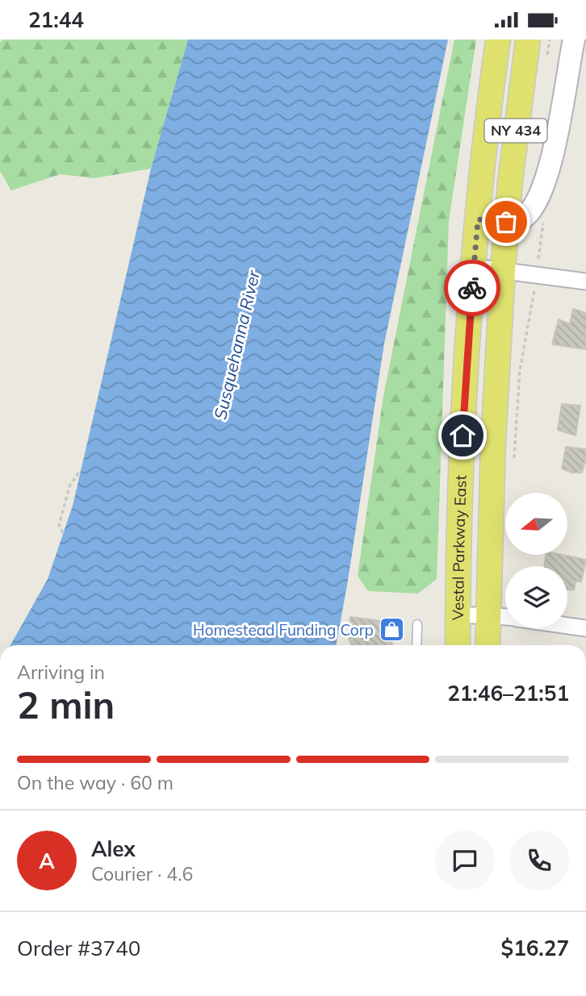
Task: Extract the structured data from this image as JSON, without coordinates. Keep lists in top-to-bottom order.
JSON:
{
  "streets": {
    "main road": ["NY 434", "Vestal Parkway East"]
  },
  "water": ["Susquehanna River"],
  "places": {
    "shop": ["Homestead Funding Corp"]
  },
  "north": "left",
  "page": {
    "status": "21:44",
    "heading": ["2 min", "Arriving in", "21:46–21:51"],
    "panel": [
      "Alex",
      "Courier · 4.6",
      "Order #3740",
      "$16.27"
    ],
    "bar": "On the way · 60 m",
    "round": "A"
  }
}
